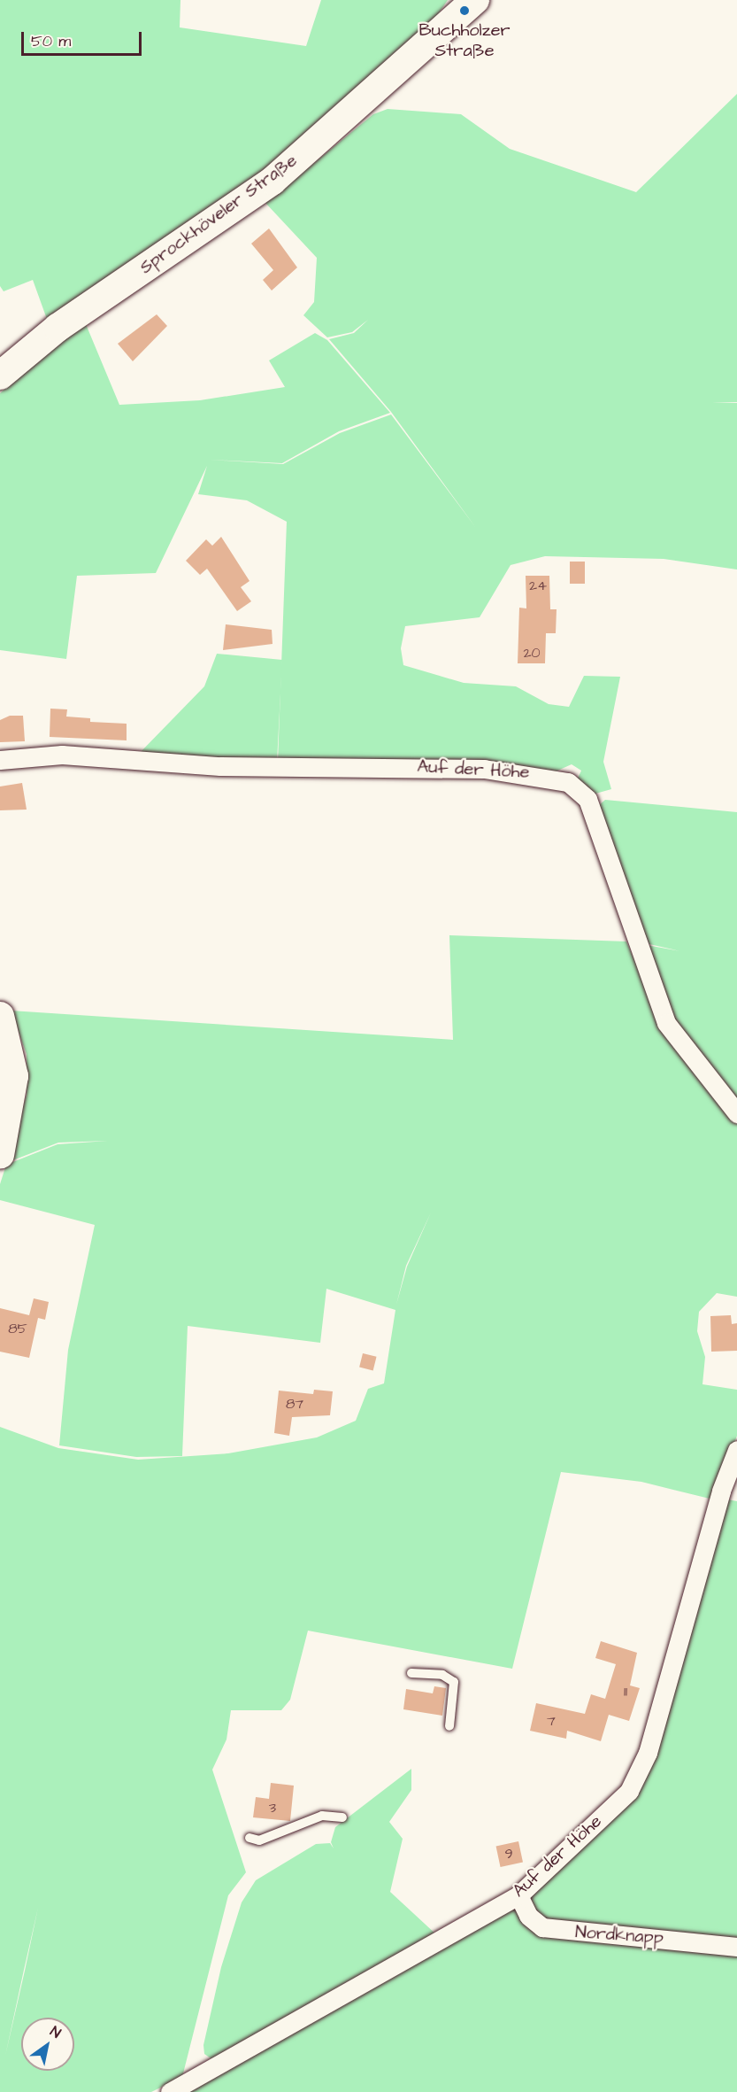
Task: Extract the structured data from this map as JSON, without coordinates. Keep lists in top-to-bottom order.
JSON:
{
  "streets": {
    "street": ["Sprockhöveler Straße", "Auf der Höhe", "Nordknapp"]
  },
  "crossings": [
    ["Auf der Höhe", "Nordknapp"]
  ],
  "places": ["Buchholzer Straße"],
  "house_numbers": [
    "24",
    "20",
    "85",
    "87",
    "11",
    "7",
    "3",
    "9"
  ],
  "scale_bar": "50 m",
  "north": "top right"
}
